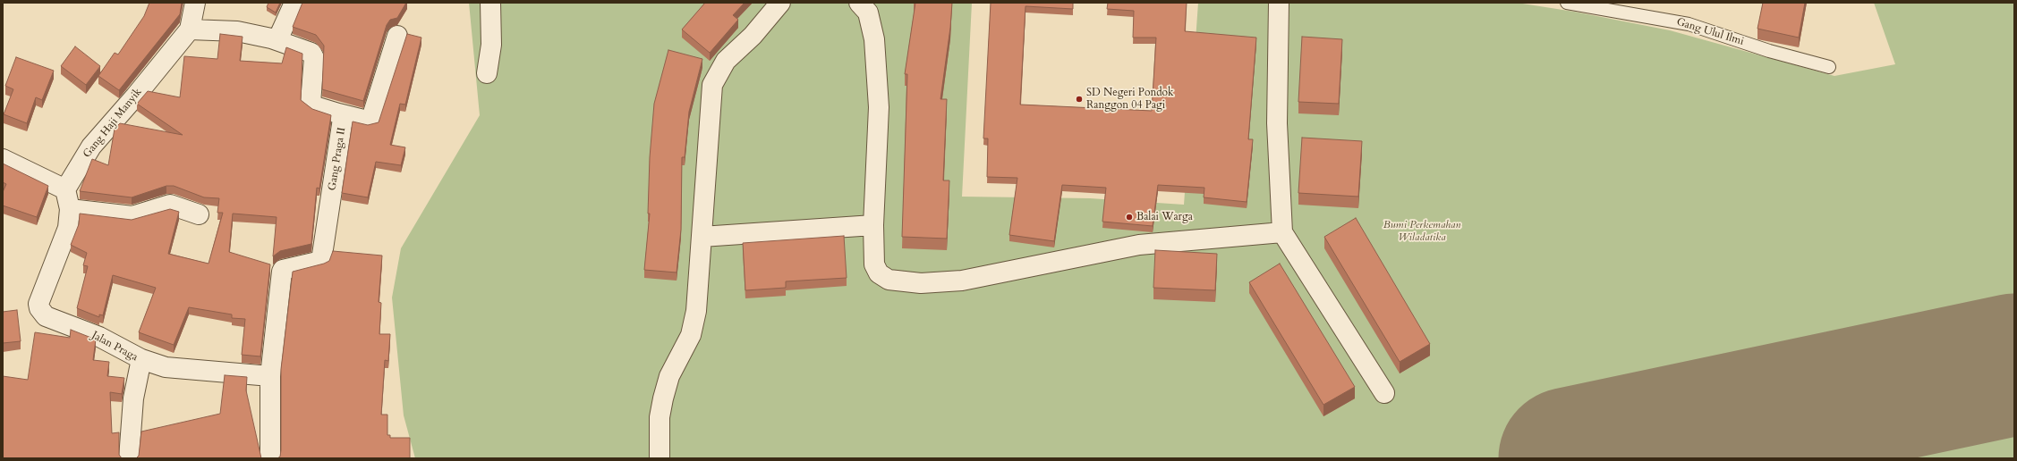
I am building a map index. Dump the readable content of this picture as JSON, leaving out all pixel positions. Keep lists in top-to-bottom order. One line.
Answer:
{"streets":{"street":["Gang Haji Manyik","Gang Praga II","Jalan Praga"],"lane":["Gang Ulul Ilmi"]},"crossings":[["Gang Haji Manyik","Gang Praga II"]],"parks":["Bumi Perkemahan Wiladatika"],"places":["SD Negeri Pondok Ranggon 04 Pagi","Balai Warga"]}
